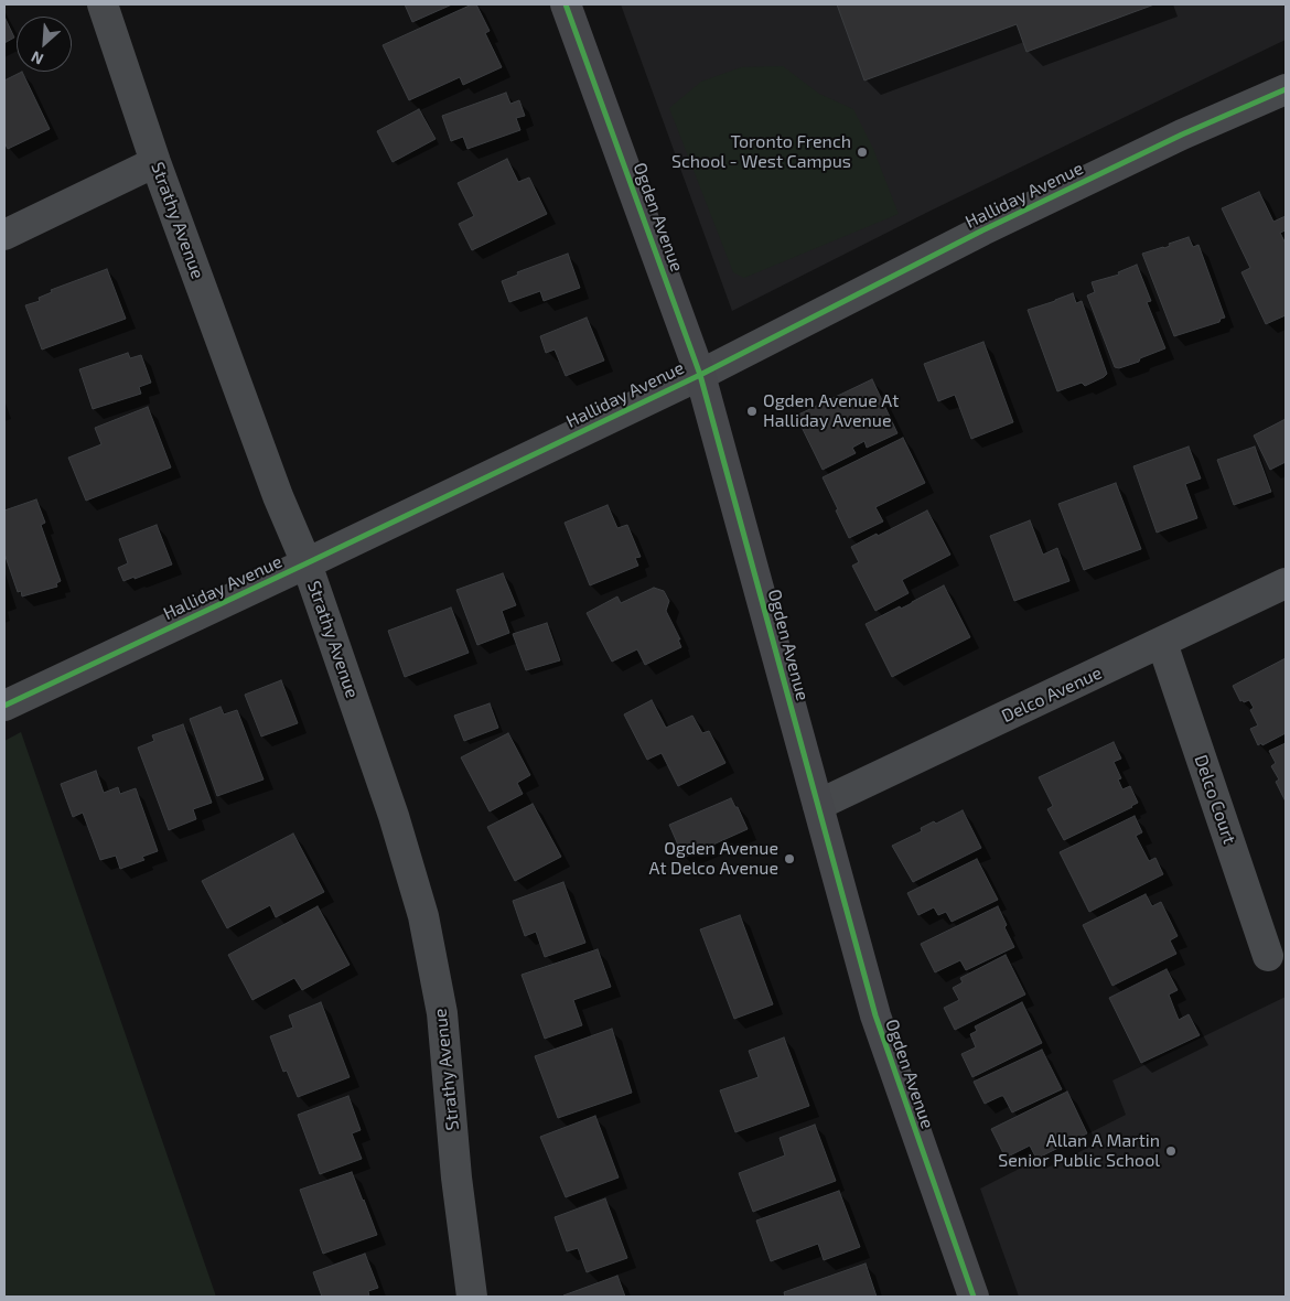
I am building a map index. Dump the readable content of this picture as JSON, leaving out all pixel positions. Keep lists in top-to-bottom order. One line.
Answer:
{"streets":{"street":["Halliday Avenue","Ogden Avenue","Strathy Avenue","Delco Avenue","Delco Court"]},"crossings":[["Halliday Avenue","Ogden Avenue"],["Halliday Avenue","Strathy Avenue"],["Ogden Avenue","Delco Avenue"],["Delco Avenue","Delco Court"]],"places":["Toronto French School - West Campus","Ogden Avenue At Halliday Avenue","Ogden Avenue At Delco Avenue","Allan A Martin Senior Public School"],"north":"bottom left"}
